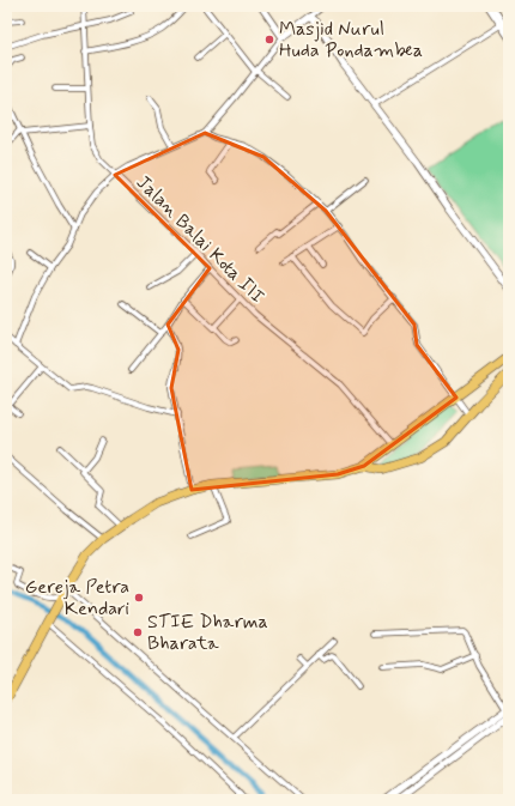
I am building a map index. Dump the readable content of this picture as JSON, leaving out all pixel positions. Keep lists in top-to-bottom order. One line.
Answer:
{"streets":{"street":["Jalan Balai Kota III"]},"places":["Masjid Nurul Huda Pondambea","Gereja Petra Kendari","STIE Dharma Bharata"]}
